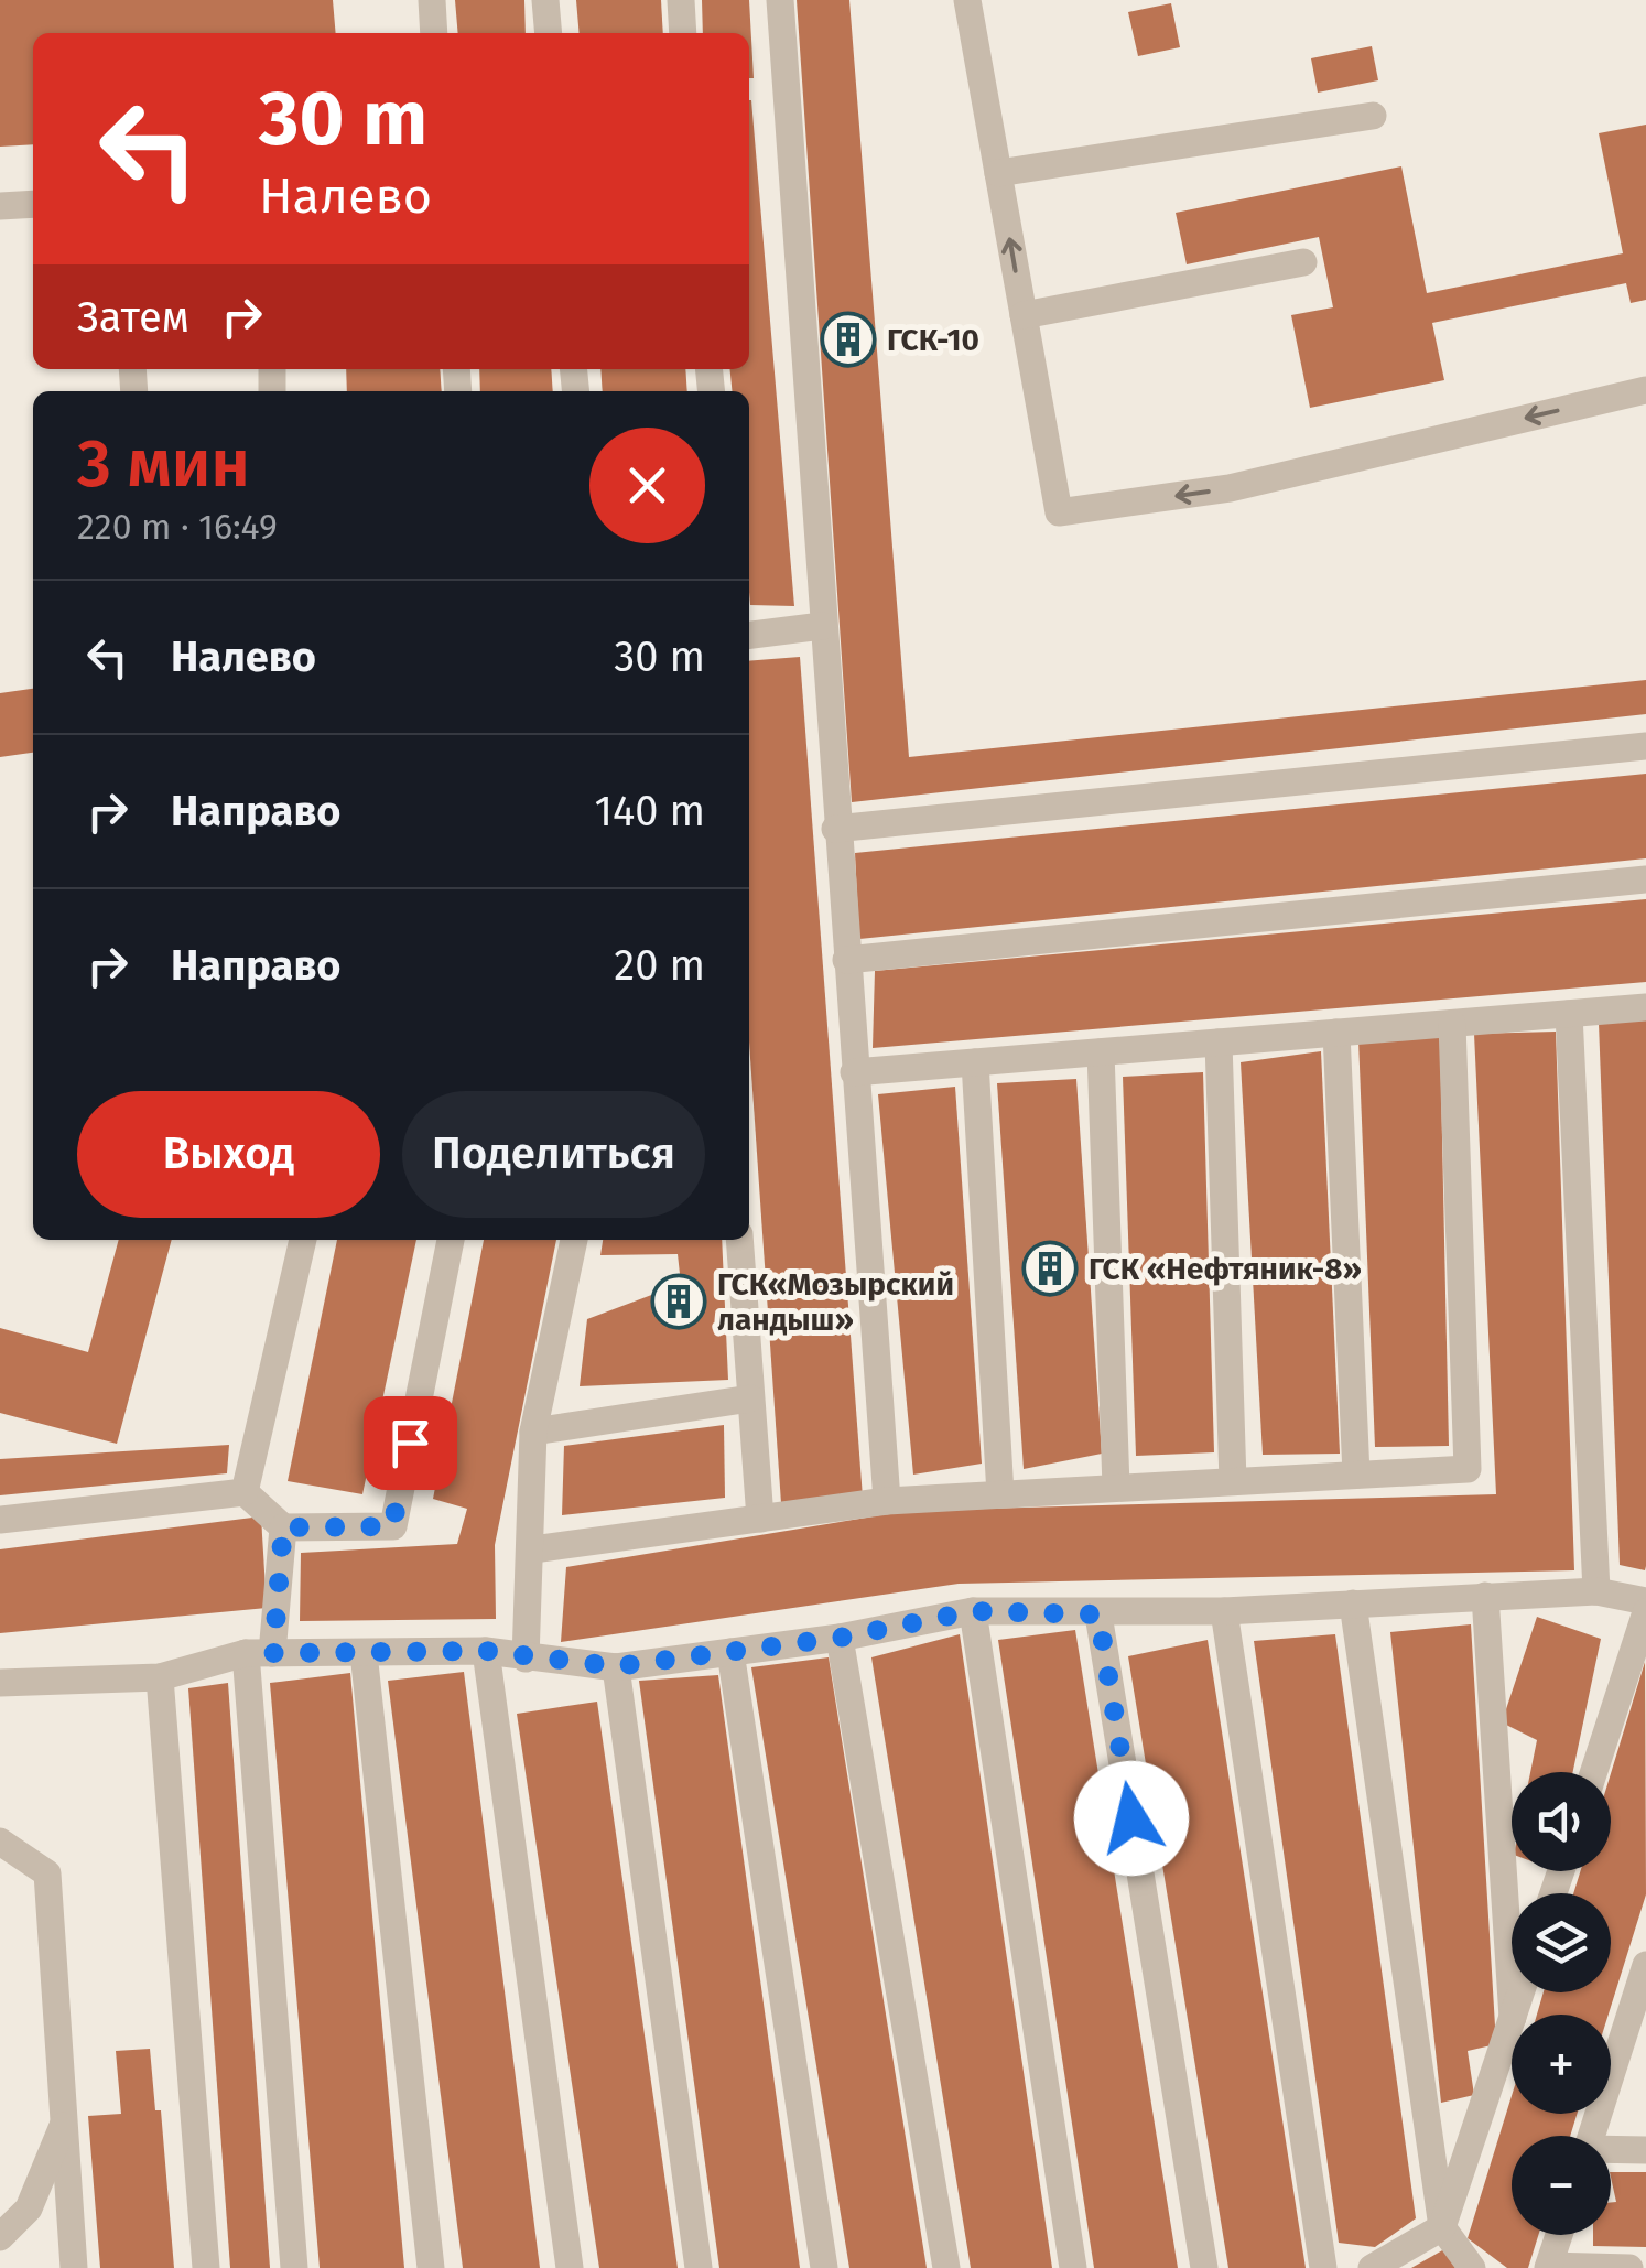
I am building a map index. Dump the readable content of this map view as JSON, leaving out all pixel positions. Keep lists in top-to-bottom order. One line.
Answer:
{"places":{"building":["ГСК-10","ГСК «Нефтяник-8»","ГСК«Мозырский ландыш»"]},"page":{"turn":["30 m","Налево"],"then":"Затем","heading":["3 мин","220 m · 16:49"],"list":[{"name":"Налево","value":"30 m"},{"name":"Направо","value":"140 m"},{"name":"Направо","value":"20 m"}],"buttons":["Выход","Поделиться"],"map_buttons":["+","−"]}}
